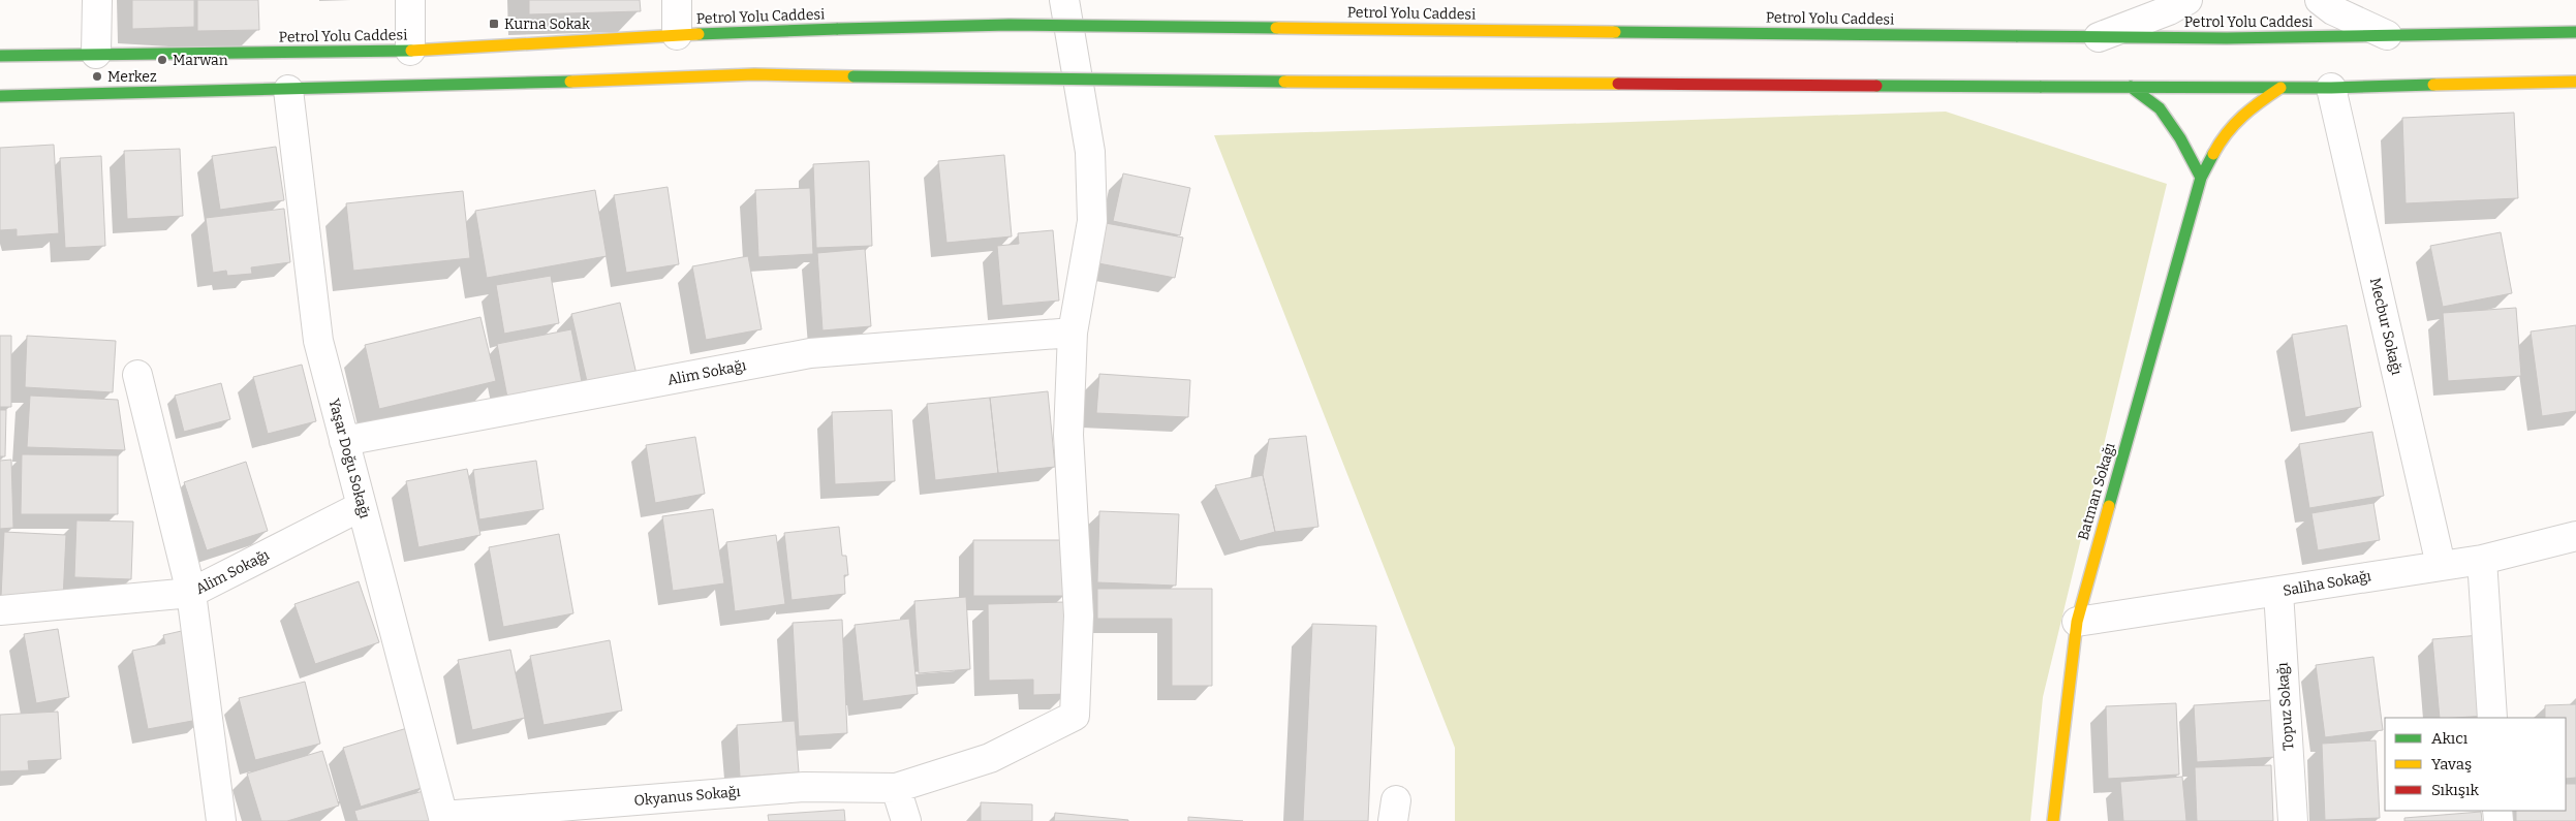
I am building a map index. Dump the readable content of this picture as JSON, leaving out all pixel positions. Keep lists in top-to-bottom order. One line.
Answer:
{"streets":{"main road":["Petrol Yolu Caddesi","Batman Sokağı"],"street":["Mecbur Sokağı","Alim Sokağı","Yaşar Doğu Sokağı","Saliha Sokağı","Topuz Sokağı","Okyanus Sokağı"]},"crossings":[["Mecbur Sokağı","Saliha Sokağı"],["Alim Sokağı","Yaşar Doğu Sokağı"],["Alim Sokağı","Okyanus Sokağı"],["Yaşar Doğu Sokağı","Okyanus Sokağı"],["Batman Sokağı","Saliha Sokağı"],["Saliha Sokağı","Topuz Sokağı"]],"places":{"transit":["Kurna Sokak"],"other":["Marwan","Merkez"]},"legend":["Akıcı","Yavaş","Sıkışık"]}
